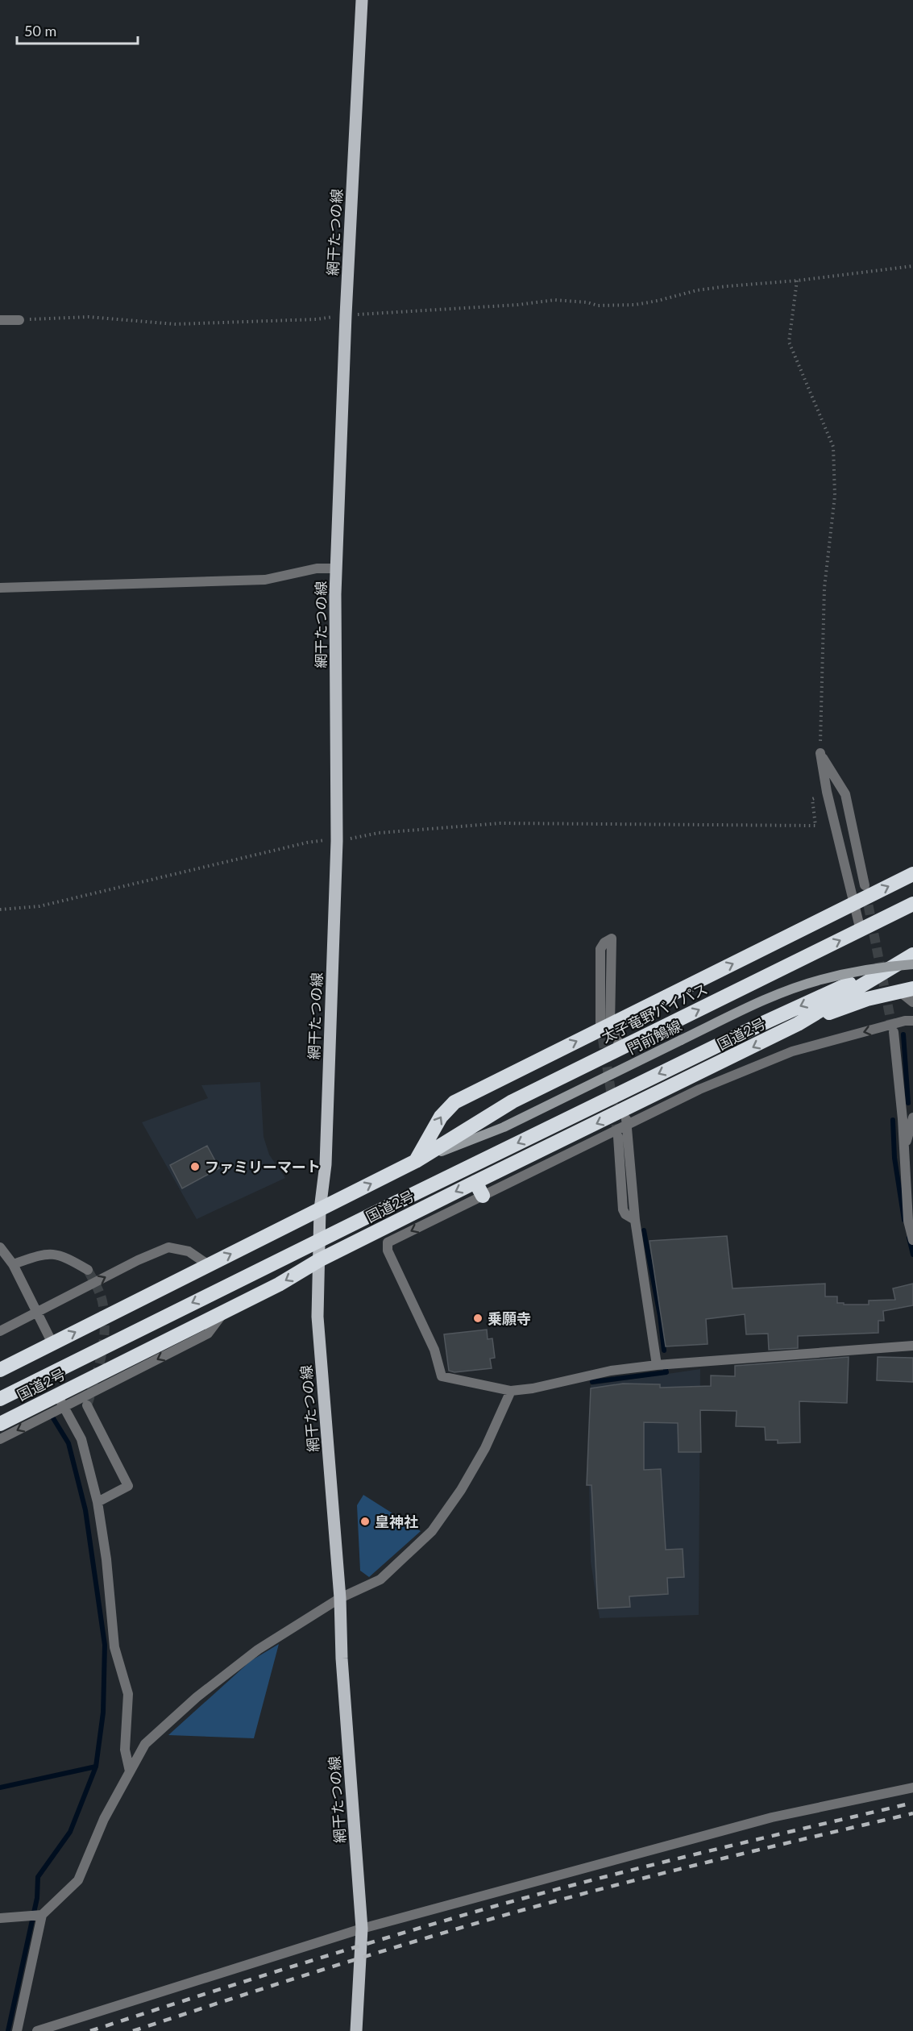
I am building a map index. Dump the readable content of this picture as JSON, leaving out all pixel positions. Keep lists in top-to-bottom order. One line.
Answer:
{"streets":{"highway":["太子竜野バイパス","国道2号"],"main road":["網干たつの線","門前鵤線"]},"crossings":[["網干たつの線","国道2号"],["太子竜野バイパス","国道2号"],["太子竜野バイパス","門前鵤線"],["国道2号","門前鵤線"]],"places":["ファミリーマート","乗願寺","皇神社"],"scale_bar":"50 m"}
